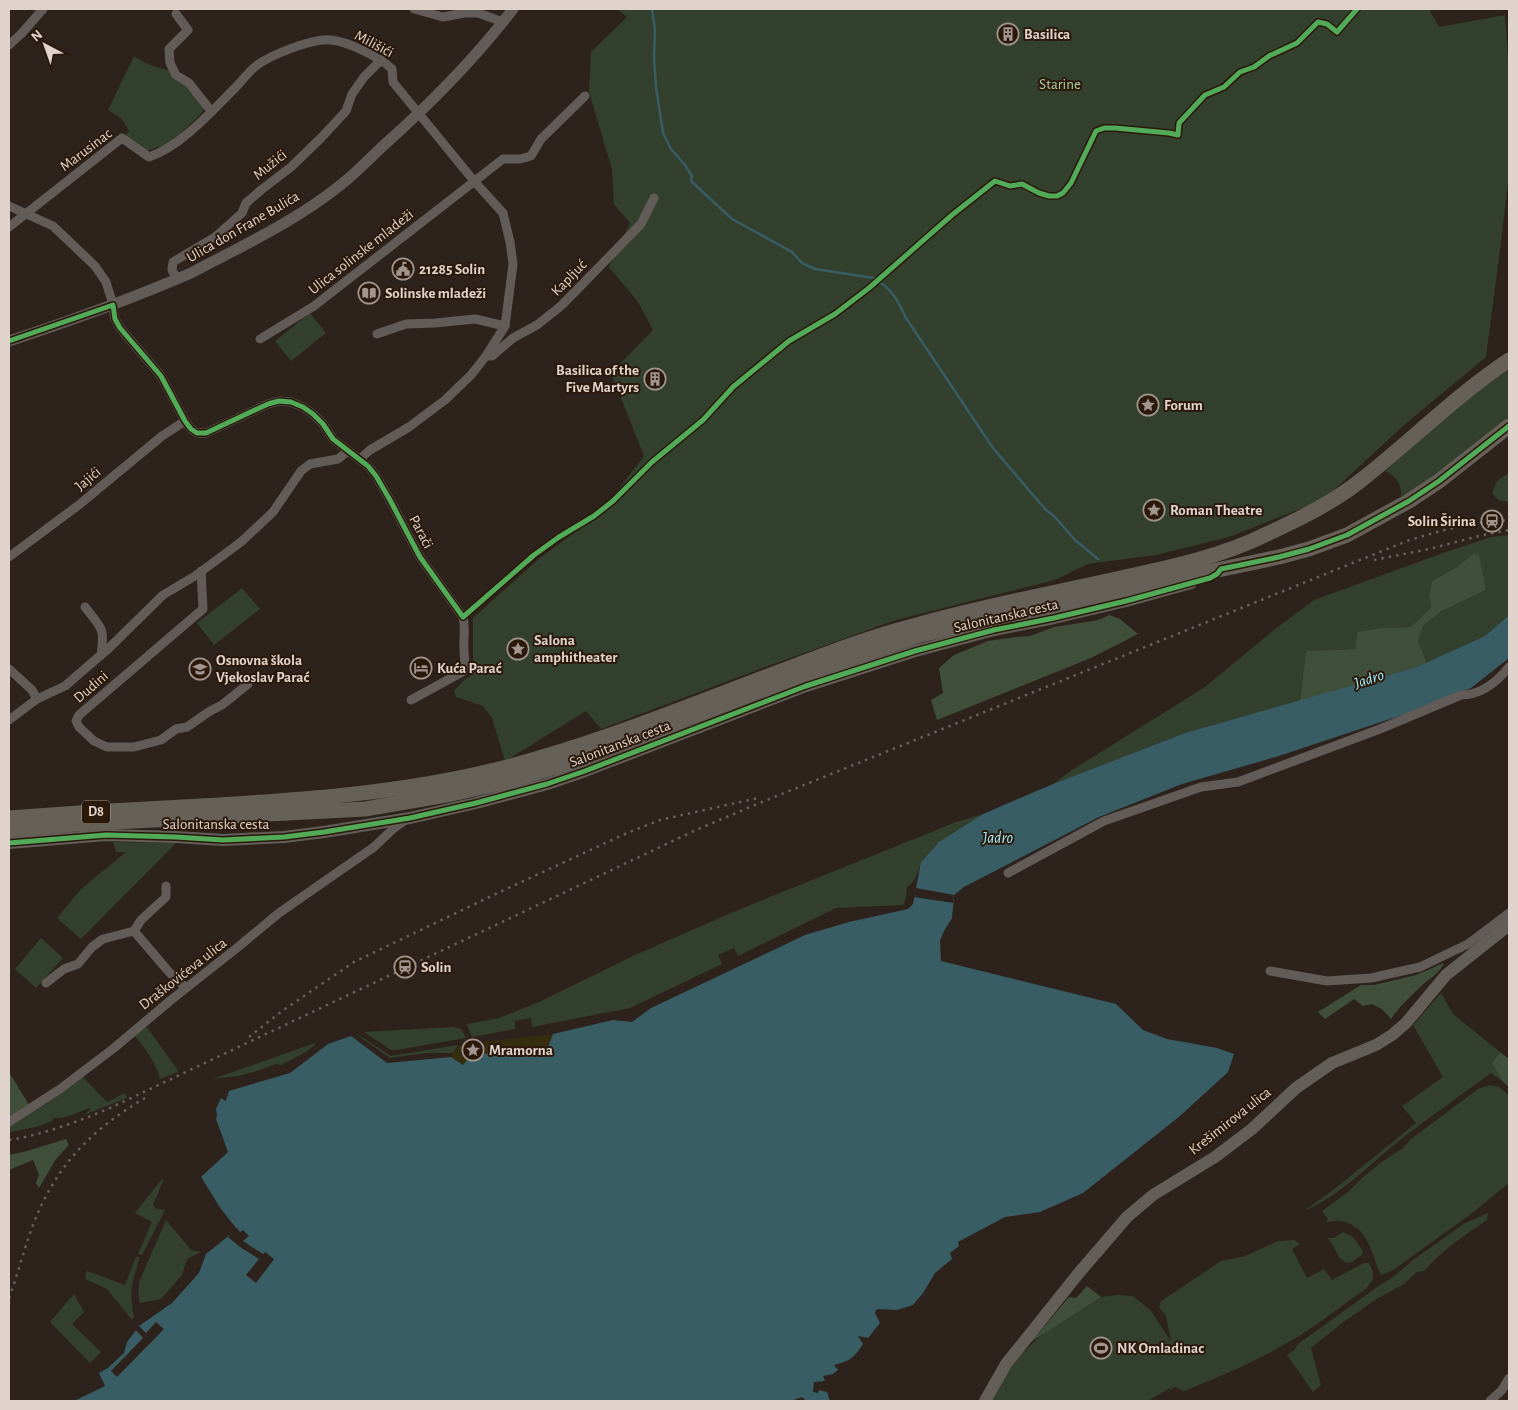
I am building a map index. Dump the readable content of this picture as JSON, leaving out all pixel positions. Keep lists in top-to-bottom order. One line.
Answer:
{"streets":{"highway":["D8"],"main road":["Salonitanska cesta","Krešimirova ulica"],"street":["Milišići","Marusinac","Mužići","Ulica don Frane Bulića","Ulica solinske mladeži","Kapljuć","Jajići","Parači","Dudini","Draškovićeva ulica"]},"crossings":[["Milišići","Marusinac"],["Milišići","Mužići"],["Milišići","Ulica don Frane Bulića"],["Mužići","Ulica don Frane Bulića"],["Salonitanska cesta","D8"],["Salonitanska cesta","Draškovićeva ulica"]],"water":["Jadro"],"parks":["Starine"],"places":{"building":["Basilica","Basilica of the Five Martyrs"],"public building":["21285 Solin"],"library":["Solinske mladeži"],"place":["Forum","Roman Theatre","Salona amphitheater","Mramorna"],"station":["Solin Širina","Solin"],"hotel":["Kuća Parać"],"school or university":["Osnovna škola Vjekoslav Parać"],"sports":["NK Omladinac"]},"north":"top left"}
